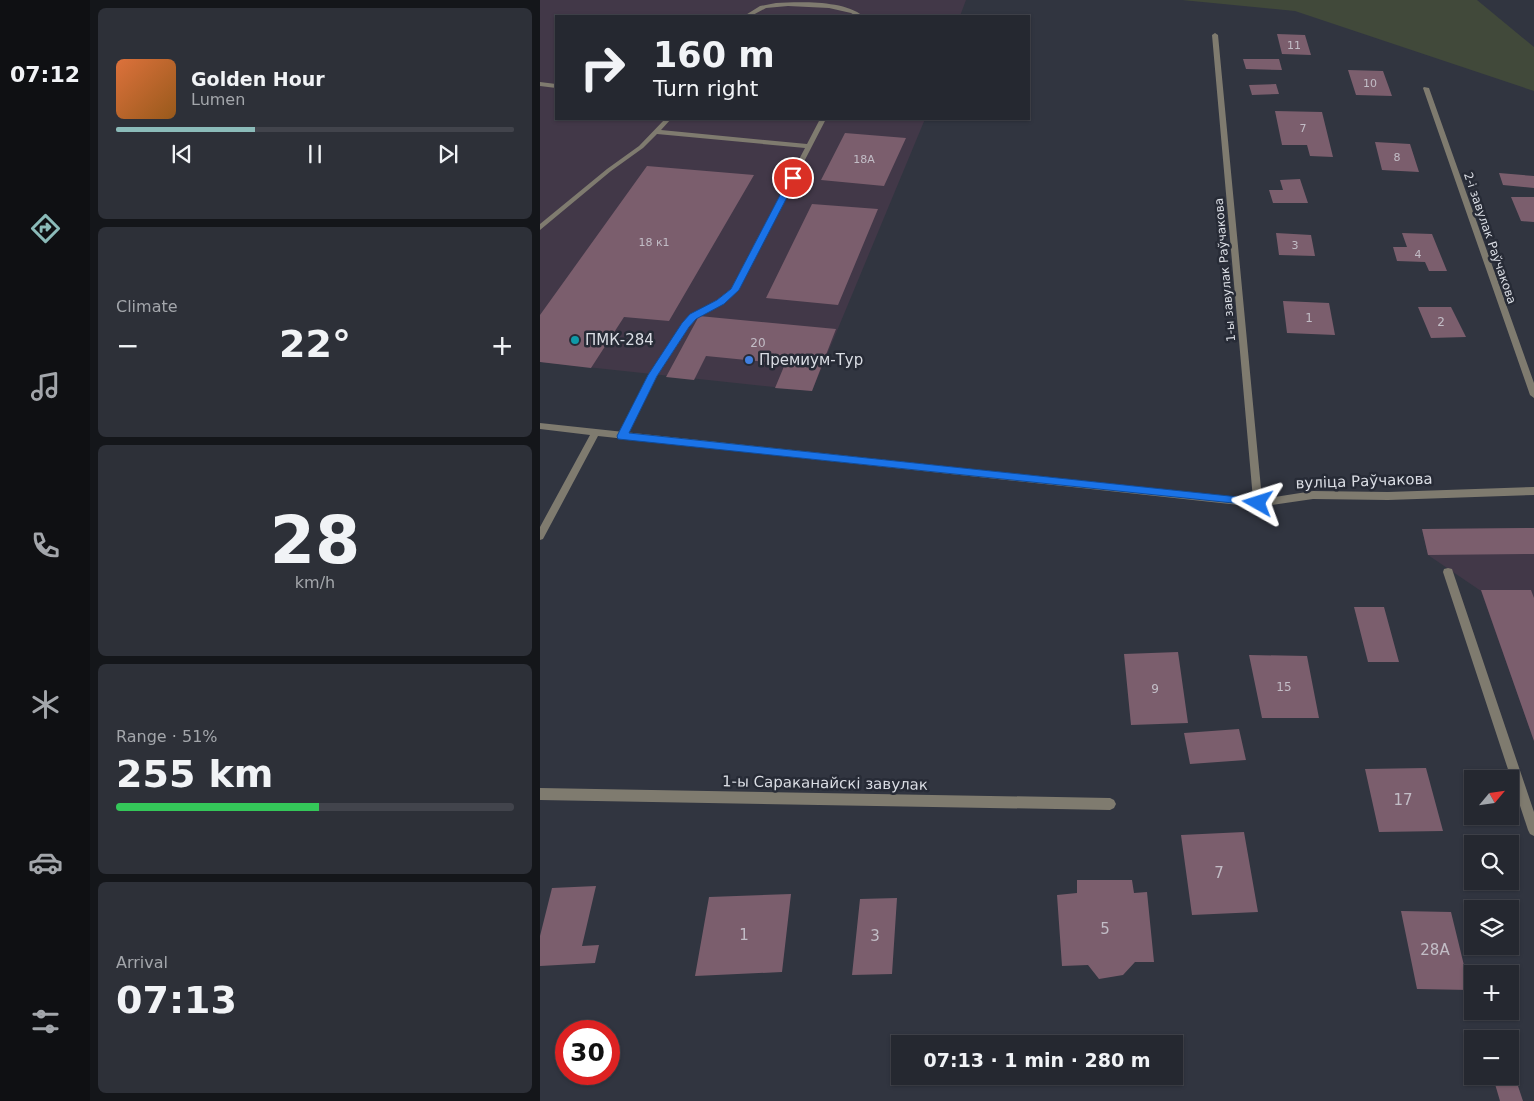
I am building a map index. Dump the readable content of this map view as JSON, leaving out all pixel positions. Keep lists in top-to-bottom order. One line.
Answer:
{"streets":{"street":["2-і завулак Раўчакова","1-ы завулак Раўчакова","вуліца Раўчакова","1-ы Сараканайскі завулак"]},"crossings":[["1-ы завулак Раўчакова","вуліца Раўчакова"]],"places":["ПМК-284","Премиум-Тур"],"house_numbers":["11","10","7","8","18А","18 к1","3","4","1","2","20","15","9","17","7","5","1","3","28А"],"north":"top right","page":{"tabs":"07:12","turn":["160 m","Turn right"],"song":["Golden Hour","Lumen"],"tile":["Climate",["28","km/h"],["Range · 51%","255 km"],["Arrival","07:13"]],"heat":["−","22°","+"],"map_buttons":["+","−"],"limit":"30","trip":"07:13 · 1 min · 280 m"}}
